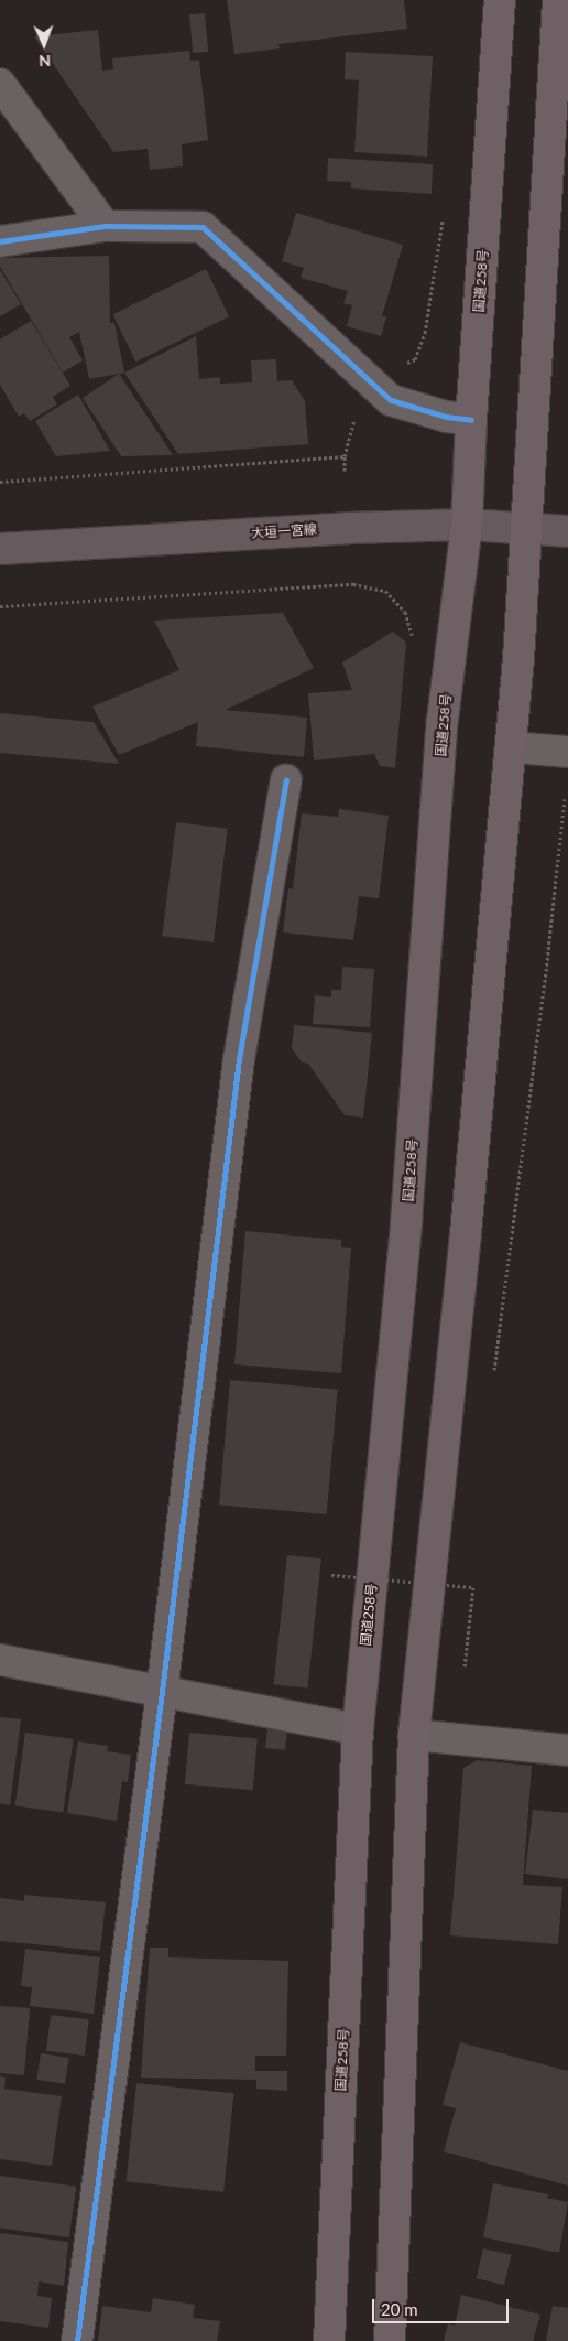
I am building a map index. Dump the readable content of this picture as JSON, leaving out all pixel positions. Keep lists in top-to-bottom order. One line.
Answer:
{"streets":{"highway":["国道258号"],"main road":["大垣一宮線"]},"crossings":[["国道258号","大垣一宮線"]],"scale_bar":"20 m","north":"bottom"}
